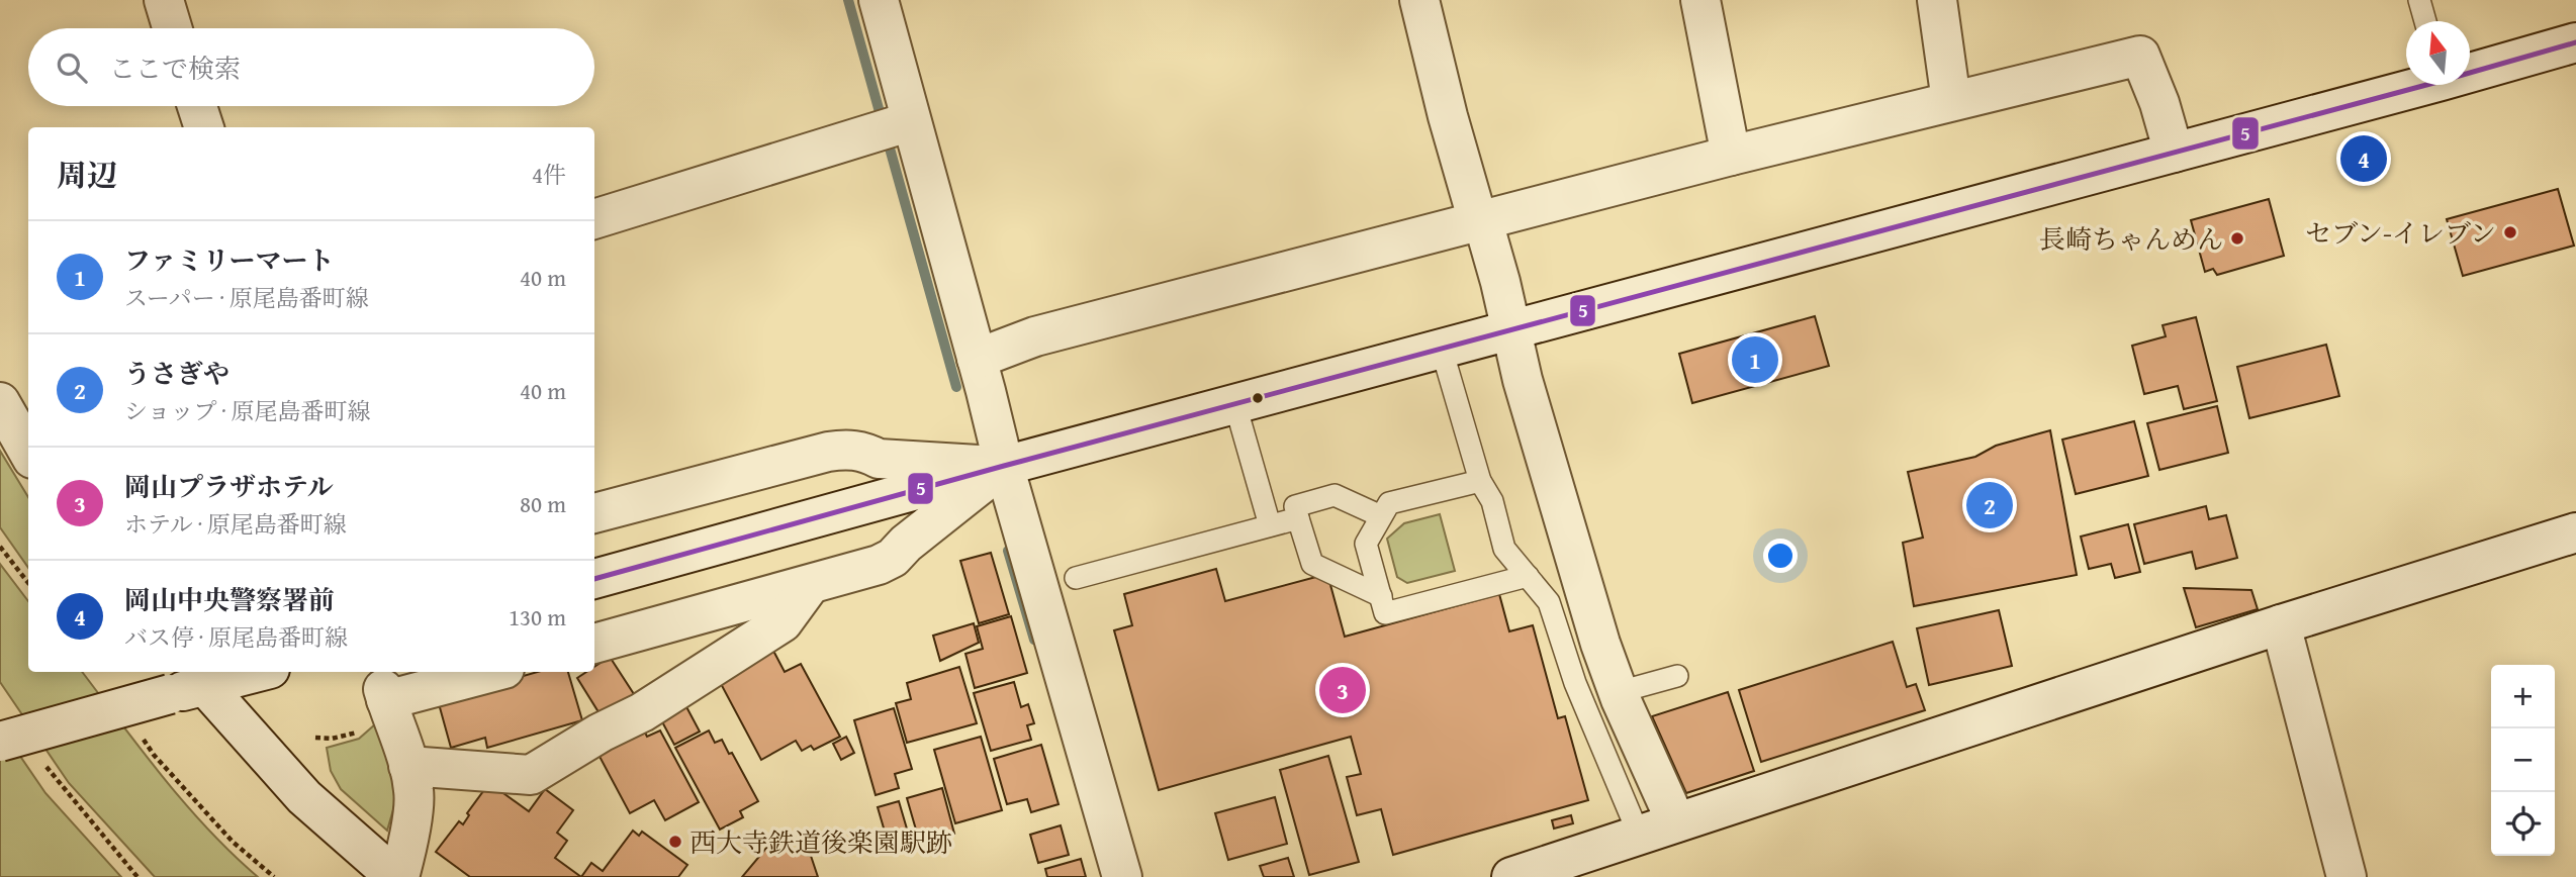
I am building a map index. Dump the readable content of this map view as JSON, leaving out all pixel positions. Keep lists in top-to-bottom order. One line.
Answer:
{"places":["セブン-イレブン","長崎ちゃんめん","西大寺鉄道後楽園駅跡"],"lines":["transit line 5"],"north":"top","page":{"search":"ここで検索","heading":["周辺","4件"],"pins":["4","1","2","3"],"list":[{"mark":"1","name":"ファミリーマート","note":"スーパー · 原尾島番町線","value":"40 m"},{"mark":"2","name":"うさぎや","note":"ショップ · 原尾島番町線","value":"40 m"},{"mark":"3","name":"岡山プラザホテル","note":"ホテル · 原尾島番町線","value":"80 m"},{"mark":"4","name":"岡山中央警察署前","note":"バス停 · 原尾島番町線","value":"130 m"}],"map_buttons":["+","−"]}}
